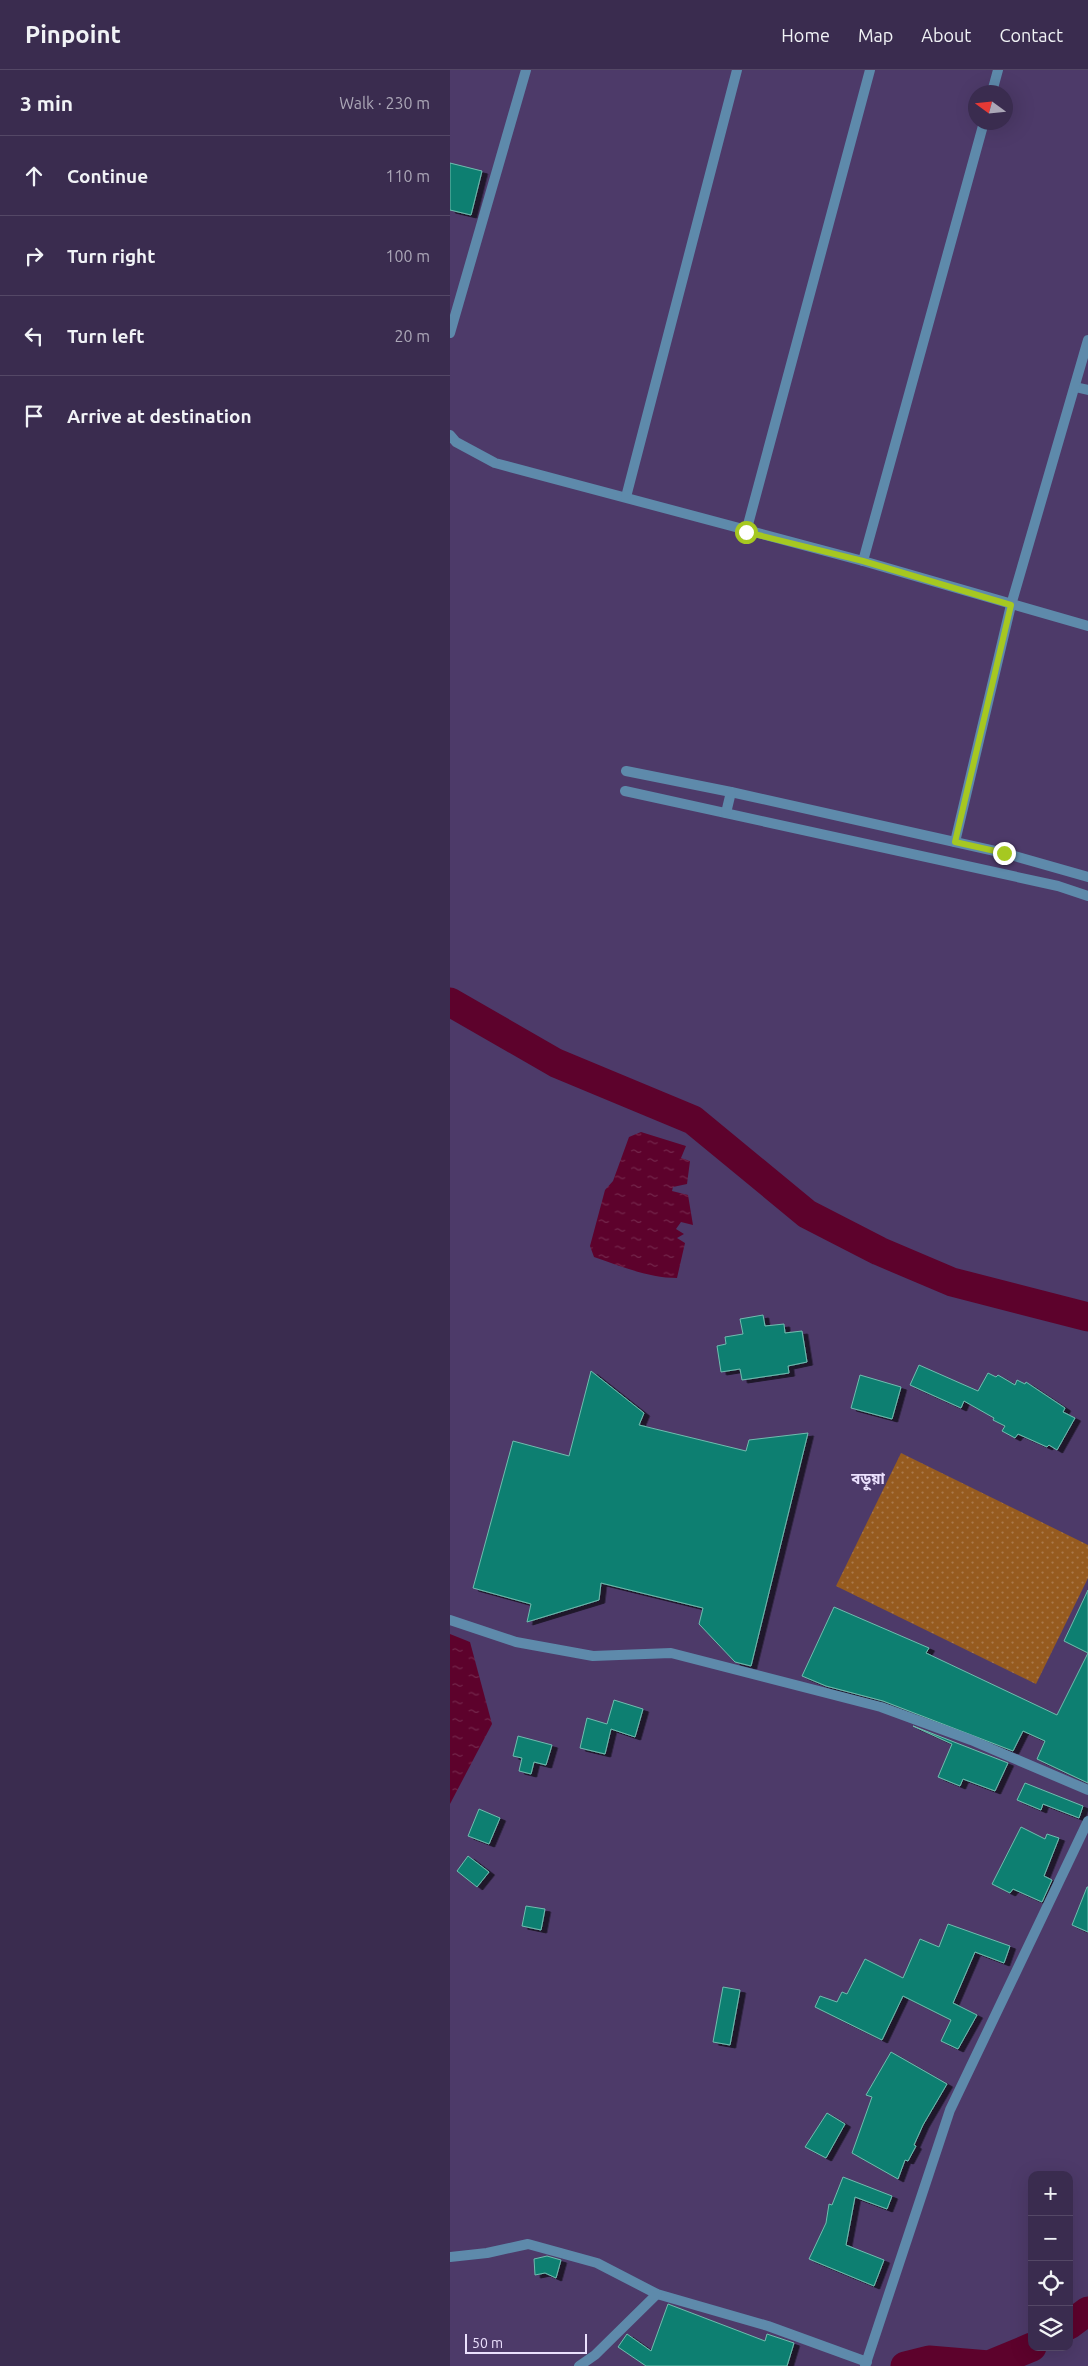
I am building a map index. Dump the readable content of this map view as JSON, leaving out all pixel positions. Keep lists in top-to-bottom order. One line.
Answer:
{"districts":["বড়ুয়া"],"scale_bar":"50 m","north":"left","page":{"header":"Pinpoint","nav":["Home","Map","About","Contact"],"heading":["3 min","Walk · 230 m"],"list":[["Continue","110 m"],["Turn right","100 m"],["Turn left","20 m"],"Arrive at destination"],"map_buttons":["+","−"],"scale":"50 m"}}
